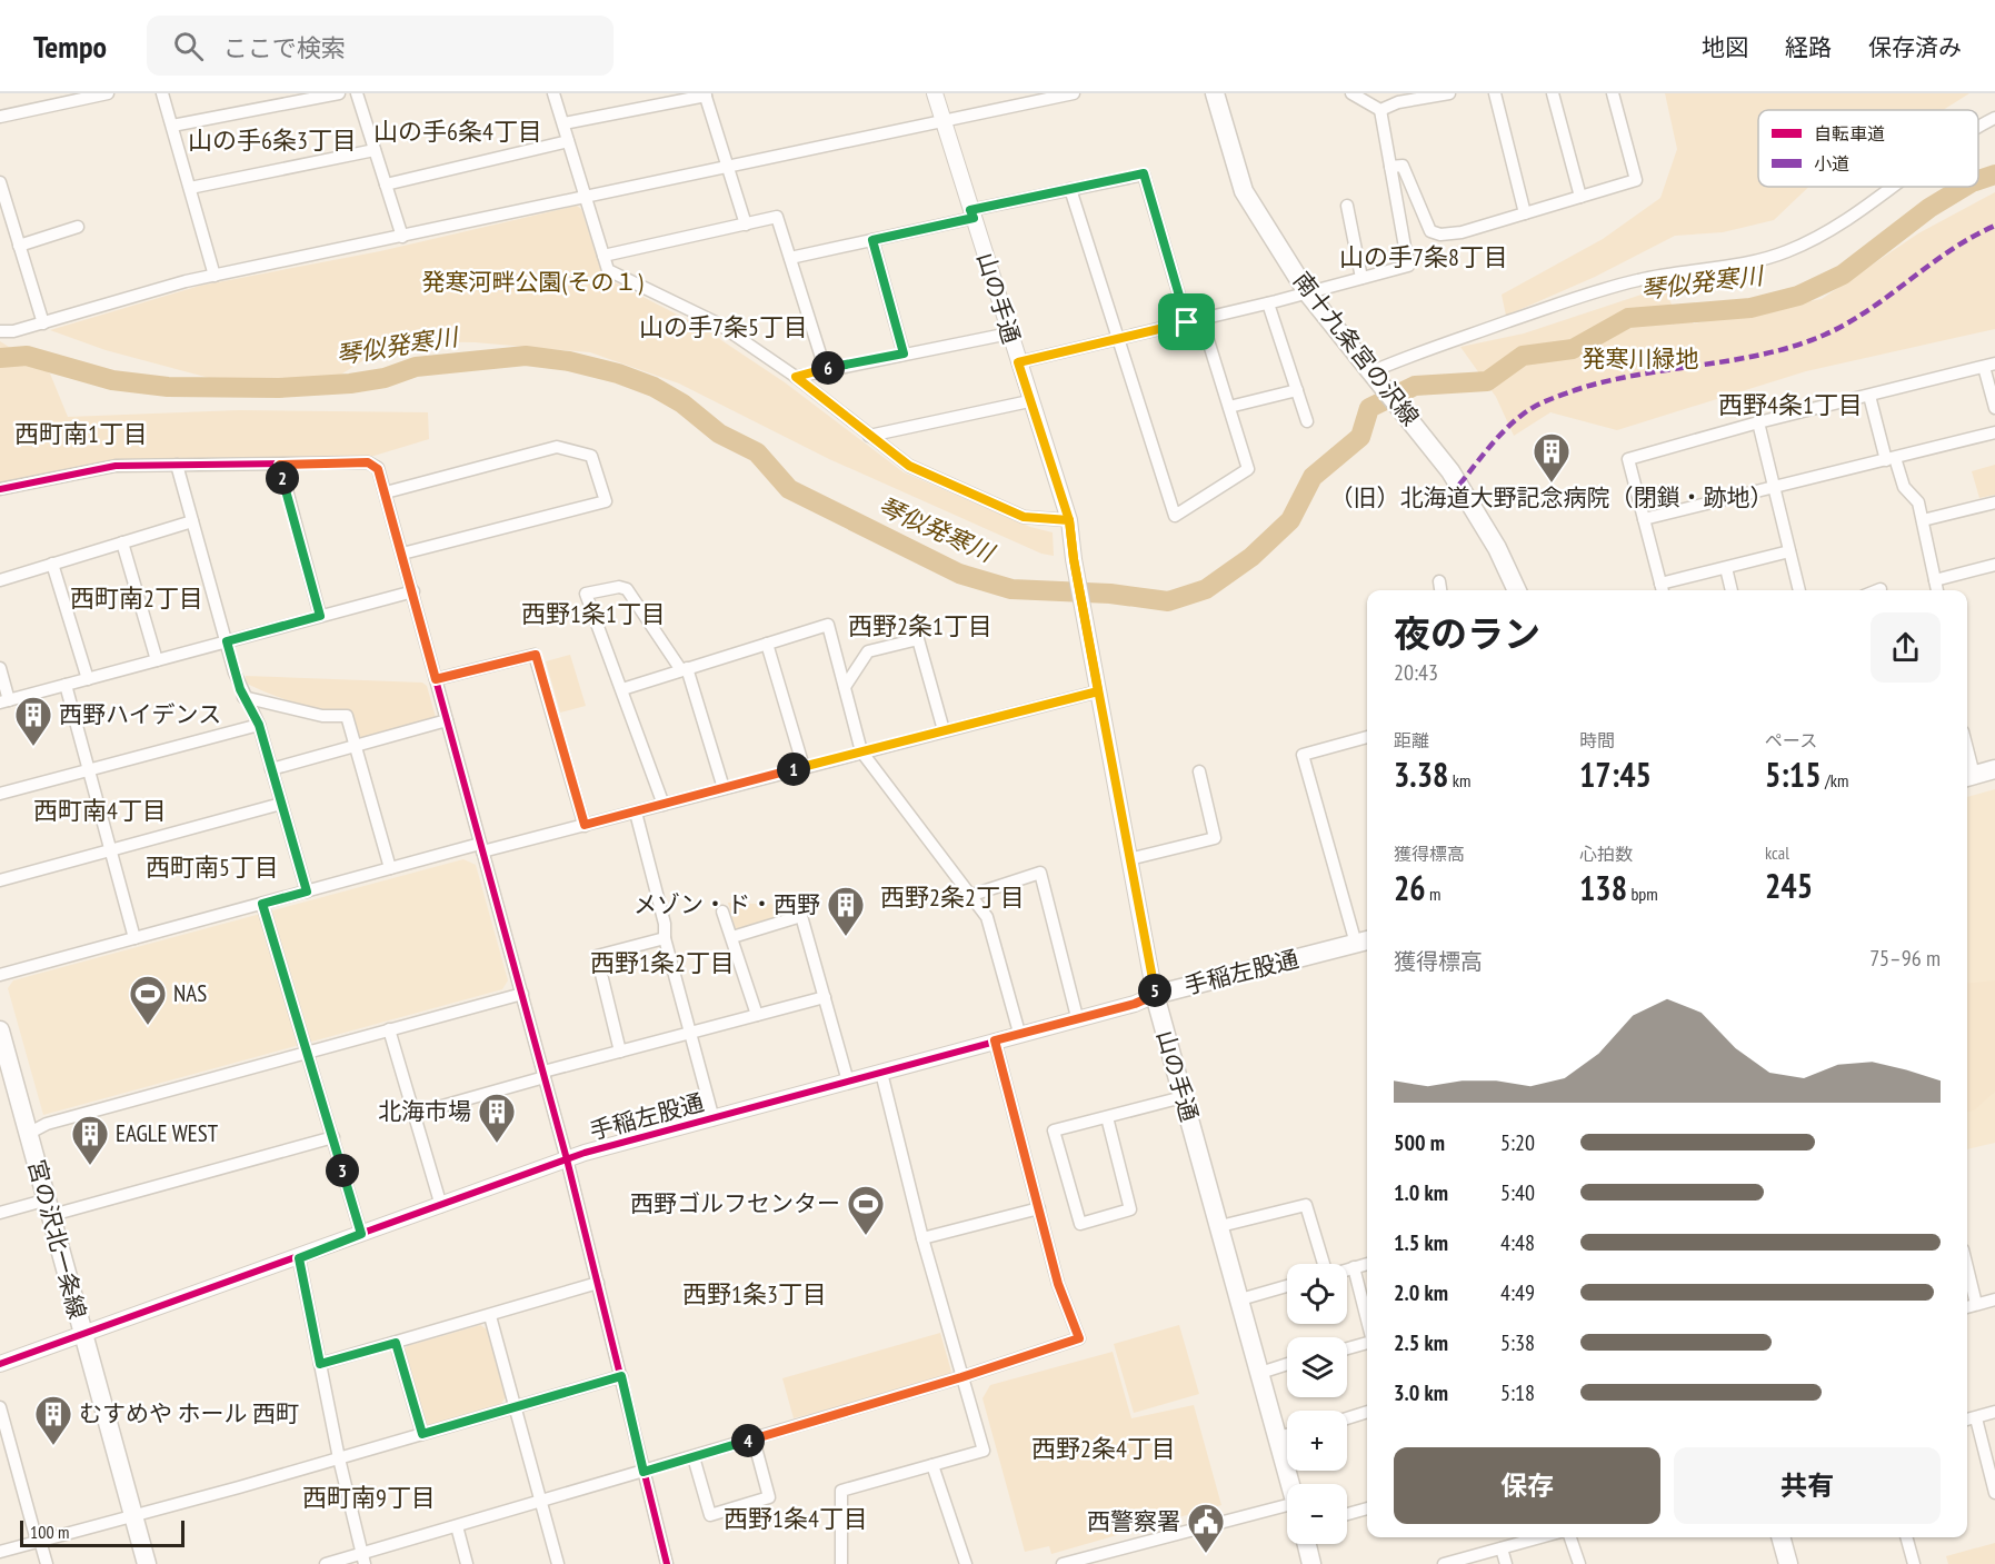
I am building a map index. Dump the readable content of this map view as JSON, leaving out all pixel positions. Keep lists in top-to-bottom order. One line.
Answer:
{"streets":{"main road":["山の手通","南十九条宮の沢線","手稲左股通","宮の沢北一条線"]},"crossings":[["山の手通","手稲左股通"],["手稲左股通","宮の沢北一条線"]],"districts":["山の手6条4丁目","山の手6条3丁目","山の手7条8丁目","山の手7条5丁目","西野4条1丁目","西町南1丁目","西町南2丁目","西野1条1丁目","西野2条1丁目","西町南4丁目","西町南5丁目","西野2条2丁目","西野1条2丁目","西野1条3丁目","西野2条4丁目","西町南9丁目","西野1条4丁目"],"water":["琴似発寒川"],"parks":["発寒河畔公園(その１)","発寒川緑地"],"places":{"building":["（旧）北海道大野記念病院（閉鎖・跡地）","西野ハイデンス","メゾン・ド・西野","北海市場","EAGLE WEST","むすめや ホール 西町"],"sports":["NAS","西野ゴルフセンター"],"public building":["西警察署"]},"legend":["自転車道","小道"],"scale_bar":"100 m","page":{"header":"Tempo","search":"ここで検索","nav":["地図","経路","保存済み"],"pins":["6","2","1","5","3","4"],"heading":["夜のラン","20:43"],"stats":[["距離","3.38 km"],["時間","17:45"],["ペース","5:15 /km"],["獲得標高","26 m"],["心拍数","138 bpm"],["kcal","245"]],"chart":["獲得標高","75–96 m"],"list":[{"name":"500 m","note":"5:20"},{"name":"1.0 km","note":"5:40"},{"name":"1.5 km","note":"4:48"},{"name":"2.0 km","note":"4:49"},{"name":"2.5 km","note":"5:38"},{"name":"3.0 km","note":"5:18"}],"map_buttons":["+","−"],"buttons":["保存","共有"],"scale":"100 m"}}
